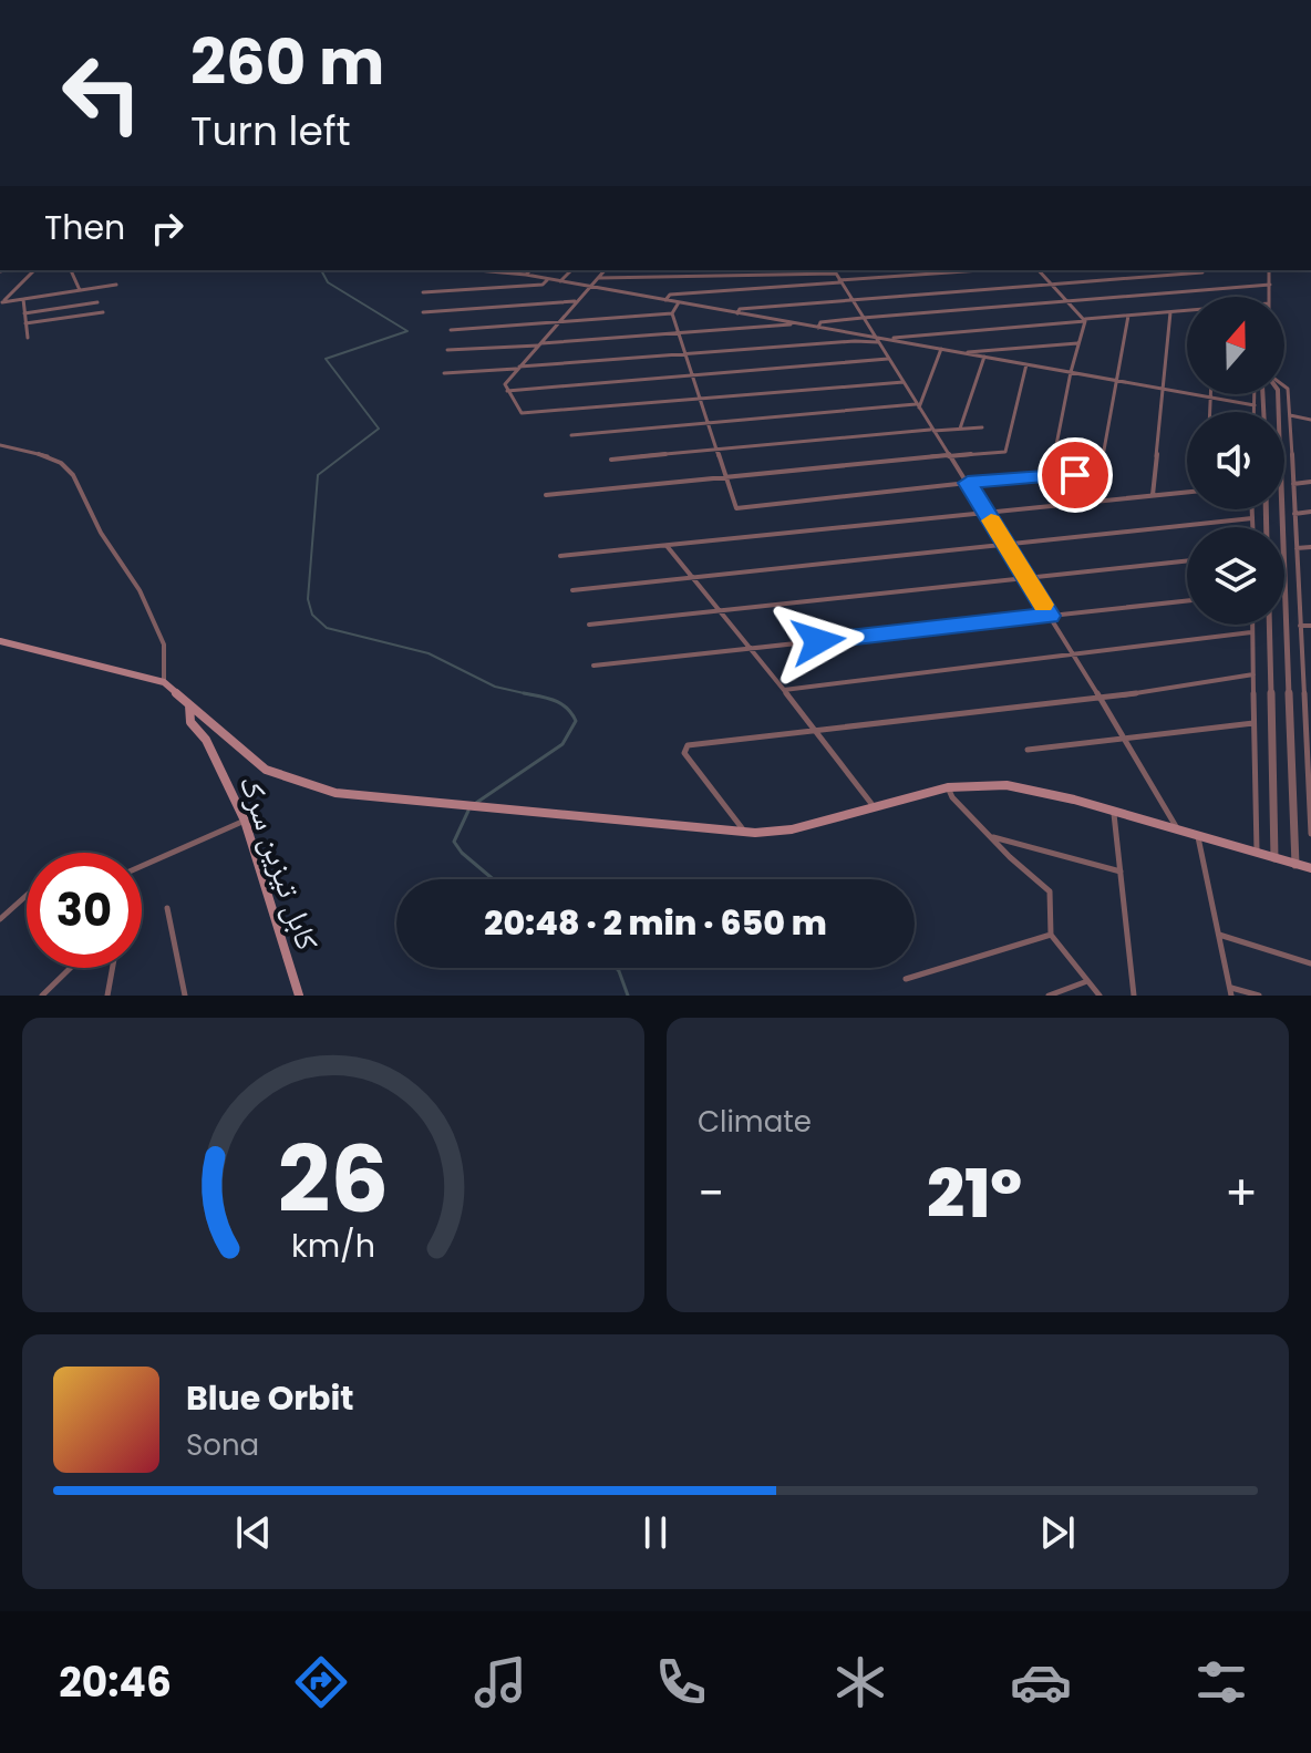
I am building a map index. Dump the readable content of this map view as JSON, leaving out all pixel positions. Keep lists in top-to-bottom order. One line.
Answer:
{"streets":{"main road":["کابل تیزین سرک"]},"north":"top","page":{"turn":["260 m","Turn left"],"then":"Then","limit":"30","trip":"20:48 · 2 min · 650 m","tile":"Climate","heat":["−","21°","+"],"song":["Blue Orbit","Sona"],"tabs":"20:46","gauge":["26","km/h"]}}
